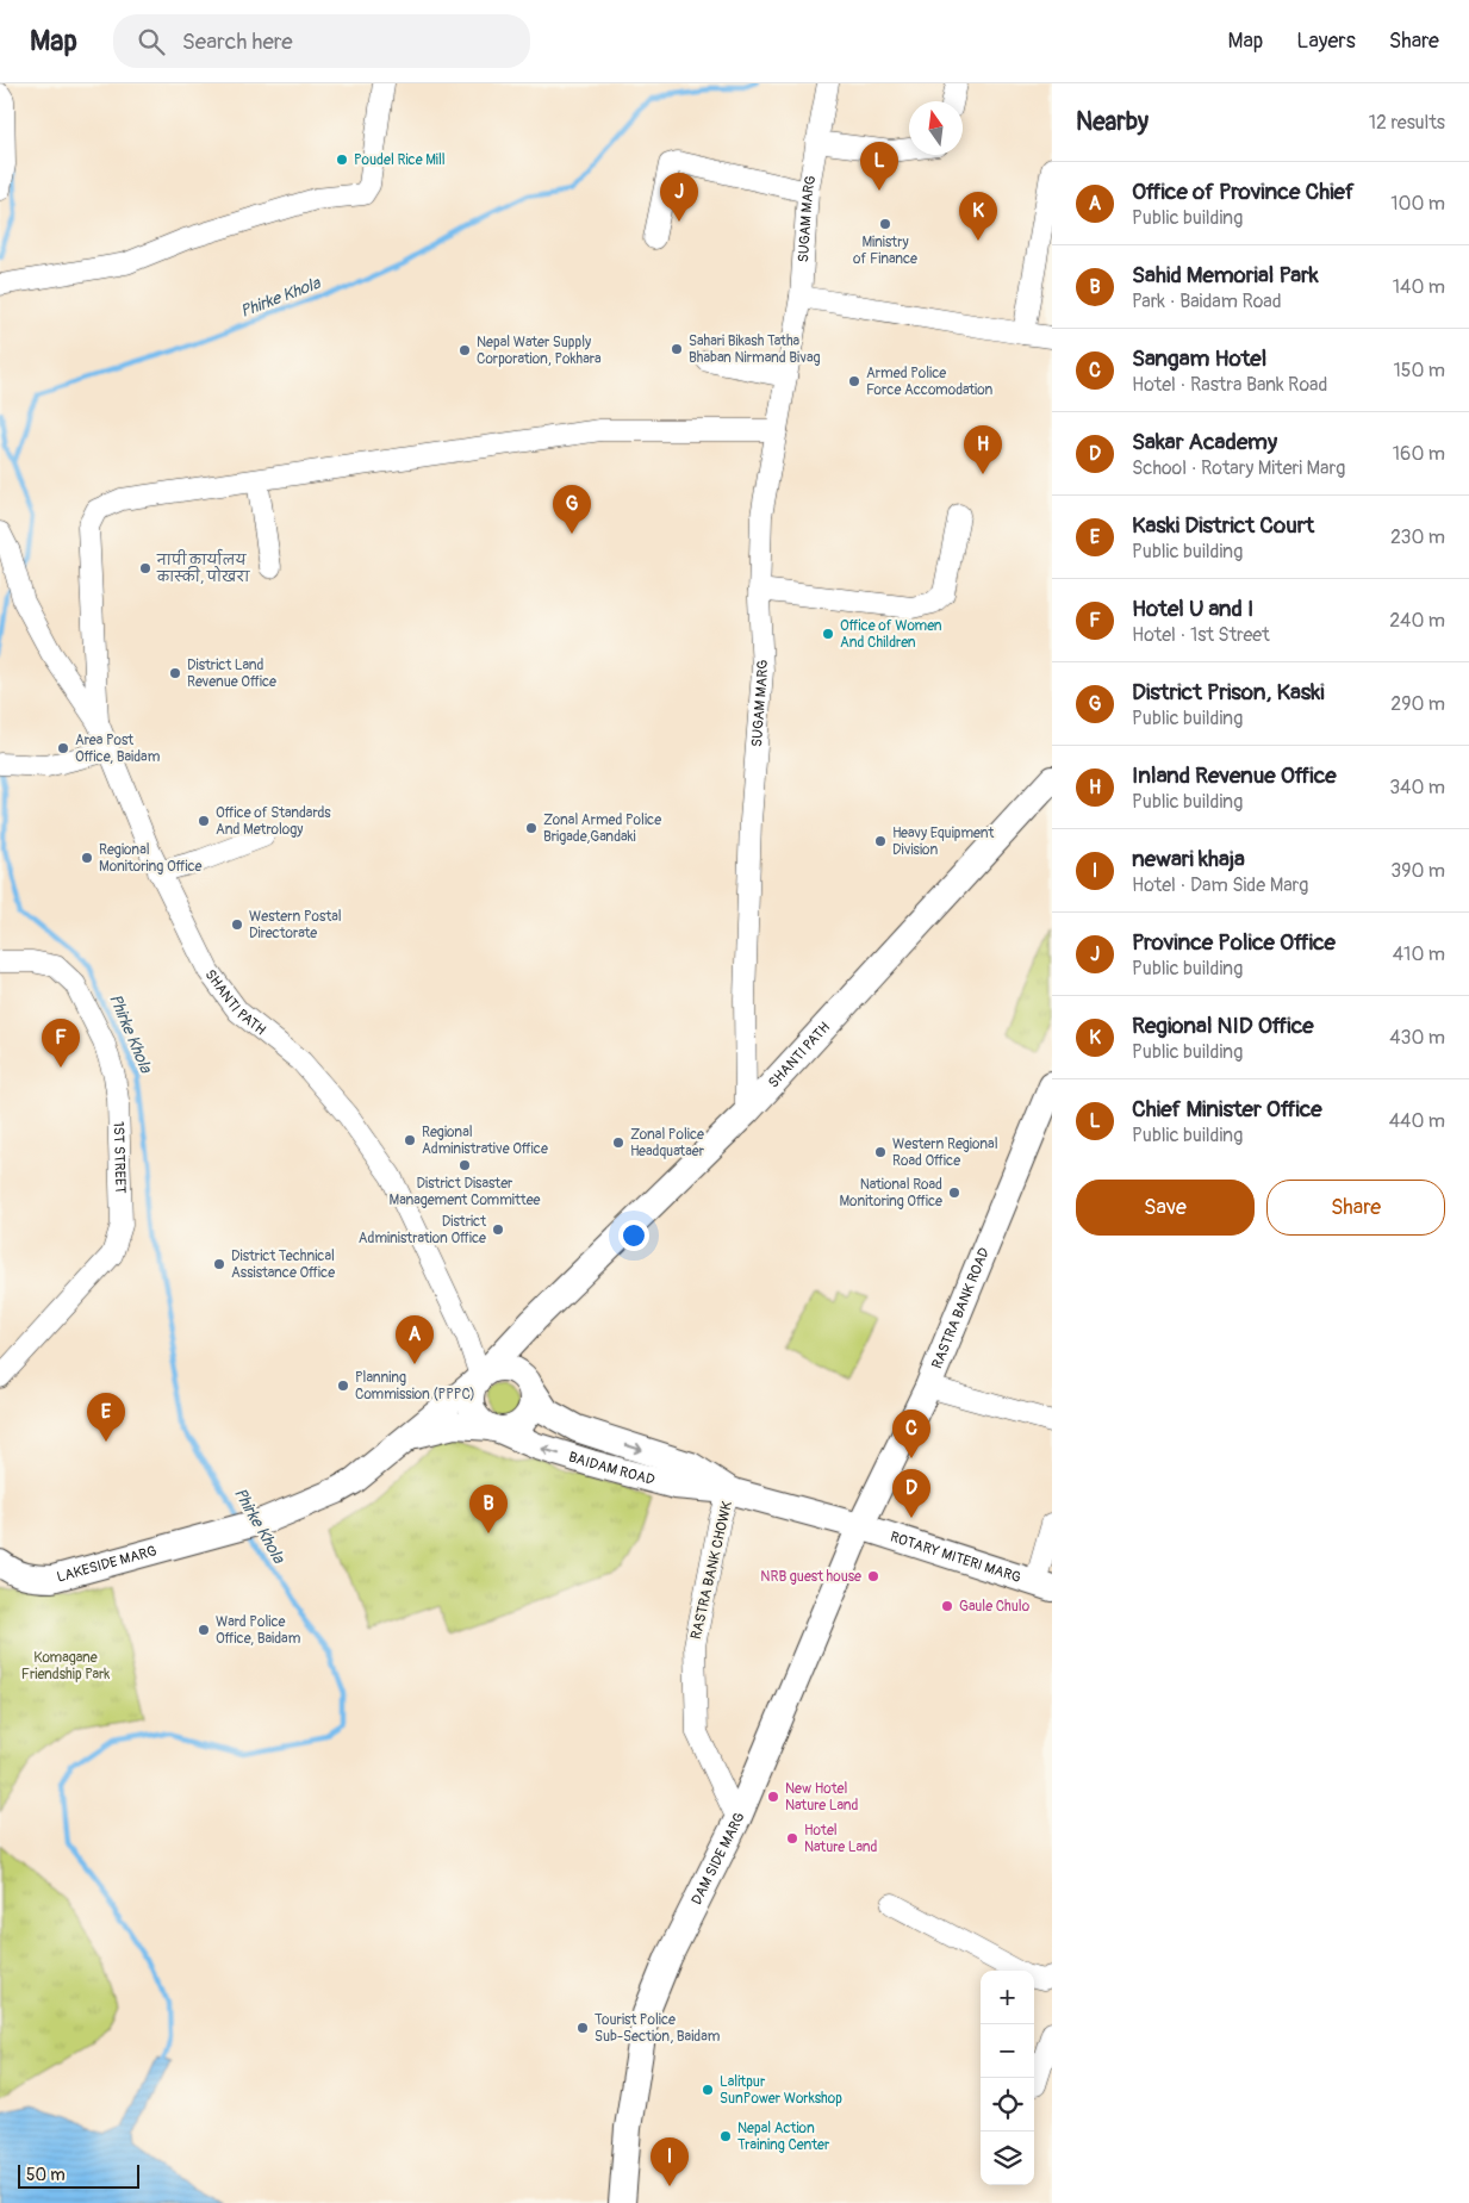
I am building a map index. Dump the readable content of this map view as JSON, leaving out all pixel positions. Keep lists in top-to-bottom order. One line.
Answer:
{"streets":{"main road":["SHANTI PATH","RASTRA BANK ROAD","BAIDAM ROAD","ROTARY MITERI MARG","LAKESIDE MARG","DAM SIDE MARG"],"street":["SUGAM MARG","1ST STREET","RASTRA BANK CHOWK"]},"crossings":[["SUGAM MARG","SHANTI PATH"],["SHANTI PATH","BAIDAM ROAD"],["RASTRA BANK ROAD","BAIDAM ROAD"],["RASTRA BANK ROAD","ROTARY MITERI MARG"],["RASTRA BANK ROAD","DAM SIDE MARG"],["BAIDAM ROAD","ROTARY MITERI MARG"],["BAIDAM ROAD","LAKESIDE MARG"],["BAIDAM ROAD","RASTRA BANK CHOWK"],["BAIDAM ROAD","DAM SIDE MARG"],["ROTARY MITERI MARG","DAM SIDE MARG"],["RASTRA BANK CHOWK","DAM SIDE MARG"]],"water":["Phirke Khola"],"parks":["Komagane Friendship Park"],"places":["Poudel Rice Mill","Ministry of Finance","Sahari Bikash Tatha Bhaban Nirmand Bivag","Nepal Water Supply Corporation, Pokhara","Armed Police Force Accomodation","नापी कार्यालय कास्की, पोखरा","Office of Women And Children","District Land Revenue Office","Area Post Office, Baidam","Office of Standards And Metrology","Zonal Armed Police Brigade,Gandaki","Heavy Equipment Division","Regional Monitoring Office","Western Postal Directorate","Regional Administrative Office","Zonal Police Headquataer","Western Regional Road Office","District Disaster Management Committee","National Road Monitoring Office","District Administration Office","District Technical Assistance Office","Planning Commission (PPPC)","NRB guest house","Gaule Chulo","Ward Police Office, Baidam","New Hotel Nature Land","Hotel Nature Land","Tourist Police Sub-Section, Baidam","Lalitpur SunPower Workshop","Nepal Action Training Center"],"scale_bar":"50 m","north":"top","page":{"header":"Map","search":"Search here","nav":["Map","Layers","Share"],"heading":["Nearby","12 results"],"pins":["L","J","K","H","G","F","A","E","C","D","B","I"],"list":[{"mark":"A","name":"Office of Province Chief","note":"Public building","value":"100 m"},{"mark":"B","name":"Sahid Memorial Park","note":"Park · Baidam Road","value":"140 m"},{"mark":"C","name":"Sangam Hotel","note":"Hotel · Rastra Bank Road","value":"150 m"},{"mark":"D","name":"Sakar Academy","note":"School · Rotary Miteri Marg","value":"160 m"},{"mark":"E","name":"Kaski District Court","note":"Public building","value":"230 m"},{"mark":"F","name":"Hotel U and I","note":"Hotel · 1st Street","value":"240 m"},{"mark":"G","name":"District Prison, Kaski","note":"Public building","value":"290 m"},{"mark":"H","name":"Inland Revenue Office","note":"Public building","value":"340 m"},{"mark":"I","name":"newari khaja","note":"Hotel · Dam Side Marg","value":"390 m"},{"mark":"J","name":"Province Police Office","note":"Public building","value":"410 m"},{"mark":"K","name":"Regional NID Office","note":"Public building","value":"430 m"},{"mark":"L","name":"Chief Minister Office","note":"Public building","value":"440 m"}],"buttons":["Save","Share"],"map_buttons":["+","−"],"scale":"50 m"}}
